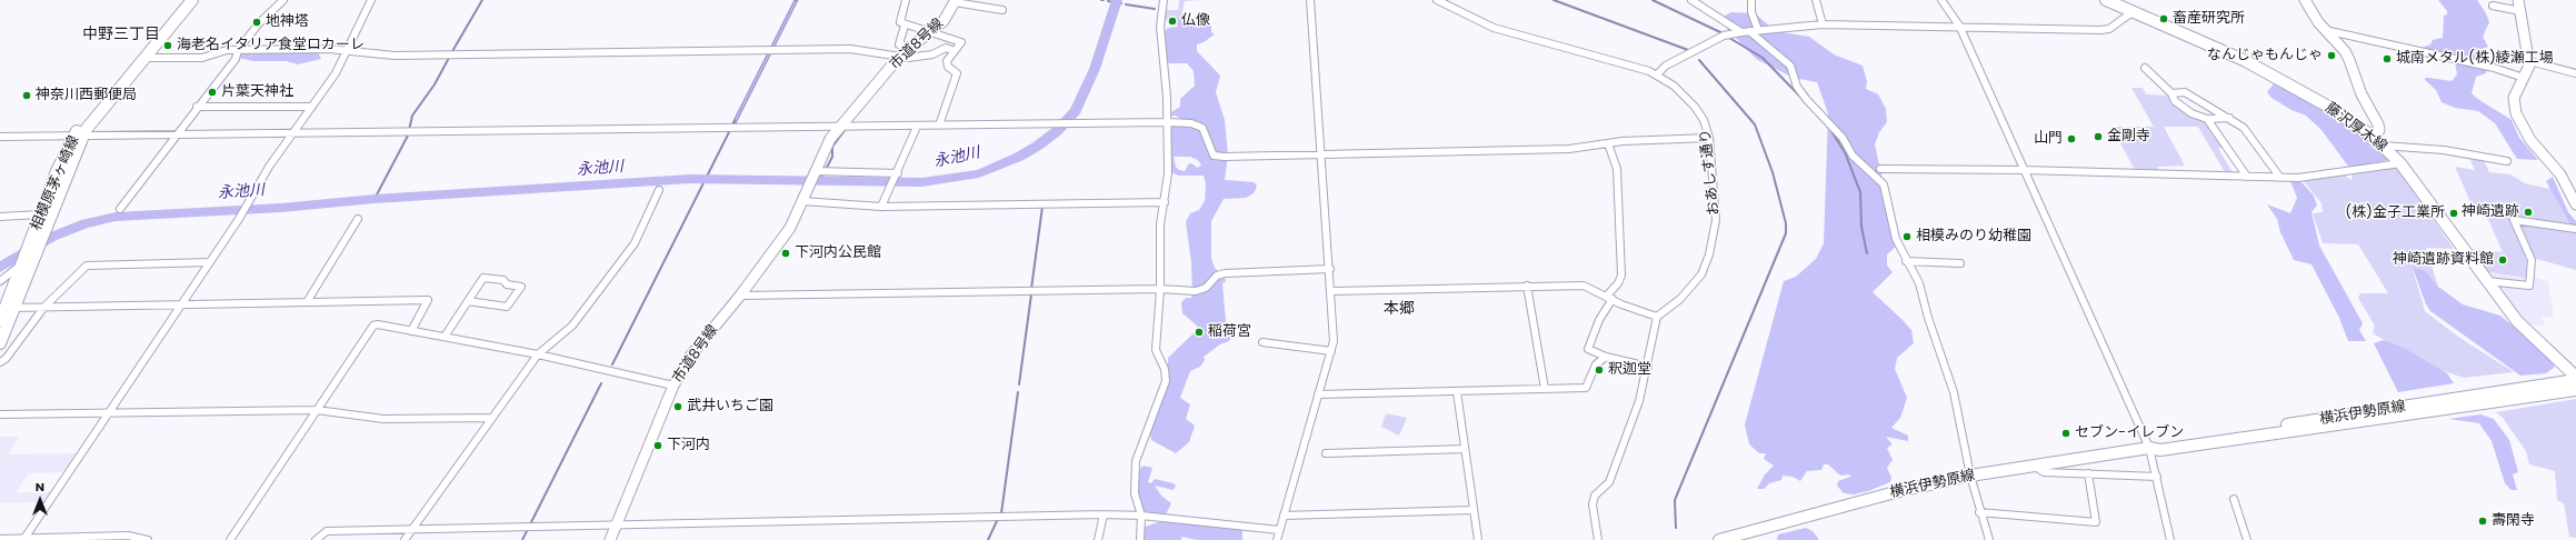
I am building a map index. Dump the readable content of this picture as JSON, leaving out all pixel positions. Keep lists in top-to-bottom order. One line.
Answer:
{"streets":{"main road":["藤沢厚木線","相模原茅ヶ崎線","横浜伊勢原線"],"street":["市道8号線","おあしす通り"]},"crossings":[["藤沢厚木線","横浜伊勢原線"]],"districts":["中野三丁目","本郷"],"water":["永池川"],"places":["畜産研究所","仏像","地神塔","海老名イタリア食堂ロカーレ","なんじゃもんじゃ","城南メタル(株)綾瀬工場","片葉天神社","神奈川西郵便局","金剛寺","山門","神崎遺跡","(株)金子工業所","相模みのり幼稚園","下河内公民館","神崎遺跡資料館","稲荷宮","釈迦堂","武井いちご園","セブン-イレブン","下河内","壽閑寺"],"north":"top"}
